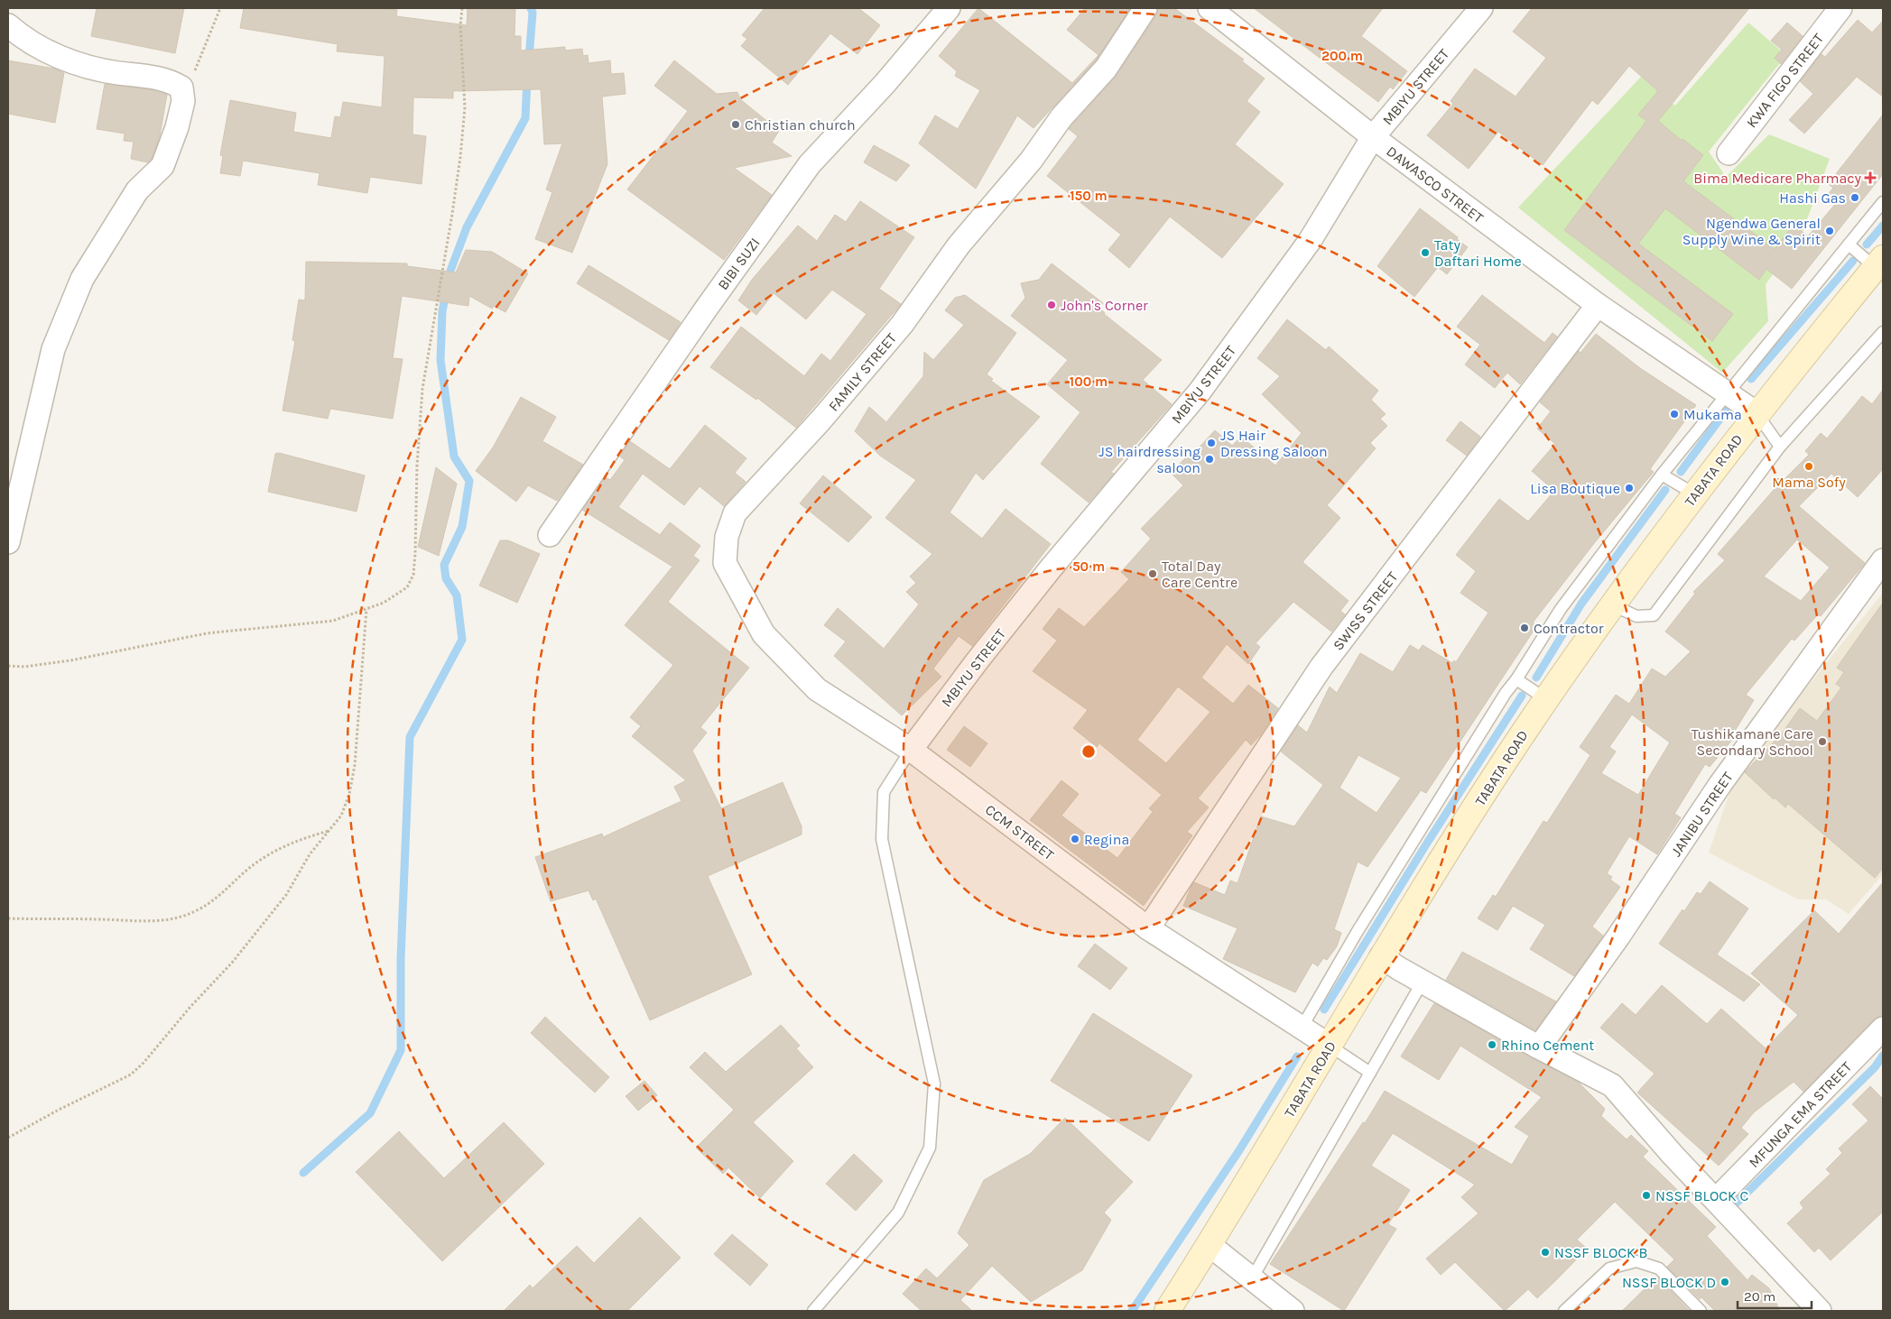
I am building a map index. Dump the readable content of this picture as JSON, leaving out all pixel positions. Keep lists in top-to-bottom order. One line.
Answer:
{"streets":{"main road":["TABATA ROAD"],"street":["KWA FIGO STREET","MBIYU STREET","DAWASCO STREET","BIBI SUZI","FAMILY STREET","SWISS STREET","JANIBU STREET","CCM STREET","MFUNGA EMA STREET"]},"crossings":[["MBIYU STREET","DAWASCO STREET"],["MBIYU STREET","CCM STREET"],["DAWASCO STREET","TABATA ROAD"],["DAWASCO STREET","SWISS STREET"],["FAMILY STREET","CCM STREET"],["TABATA ROAD","CCM STREET"],["SWISS STREET","CCM STREET"]],"places":{"other":["Christian church","Hashi Gas","Ngendwa General Supply Wine & Spirit","Taty Daftari Home","John's Corner","Mukama","JS Hair Dressing Saloon","JS hairdressing saloon","Mama Sofy","Lisa Boutique","Total Day Care Centre","Contractor","Tushikamane Care Secondary School","Regina","Rhino Cement","NSSF BLOCK C","NSSF BLOCK B","NSSF BLOCK D"],"health":["Bima Medicare Pharmacy"]},"scale_bar":"20 m","rings":["200 m","150 m","100 m","50 m"]}
